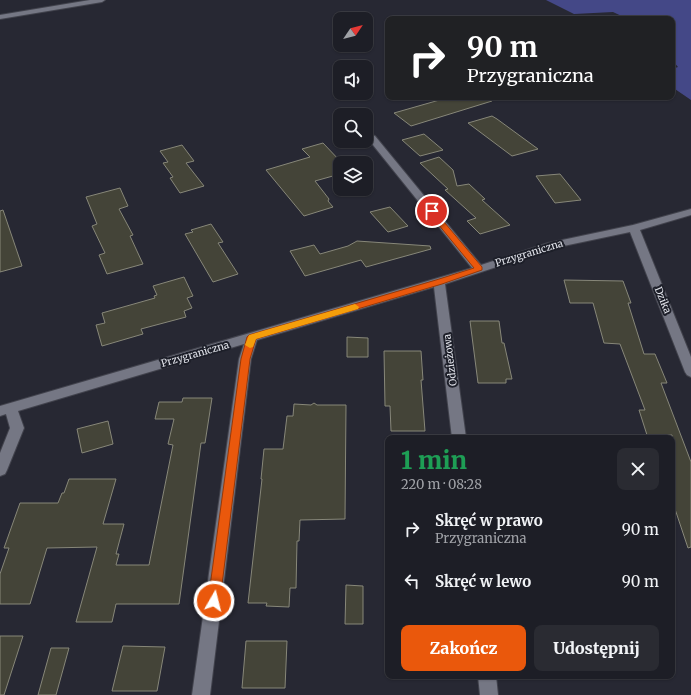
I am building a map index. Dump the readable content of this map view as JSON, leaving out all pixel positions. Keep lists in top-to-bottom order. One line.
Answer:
{"streets":{"street":["Przygraniczna","Dzika","Odzieżowa"]},"crossings":[["Przygraniczna","Dzika"],["Przygraniczna","Odzieżowa"]],"north":"top right","page":{"turn":["90 m","Przygraniczna"],"heading":["1 min","220 m · 08:28"],"list":[{"name":"Skręć w prawo","note":"Przygraniczna","value":"90 m"},{"name":"Skręć w lewo","value":"90 m"}],"buttons":["Zakończ","Udostępnij"]}}
